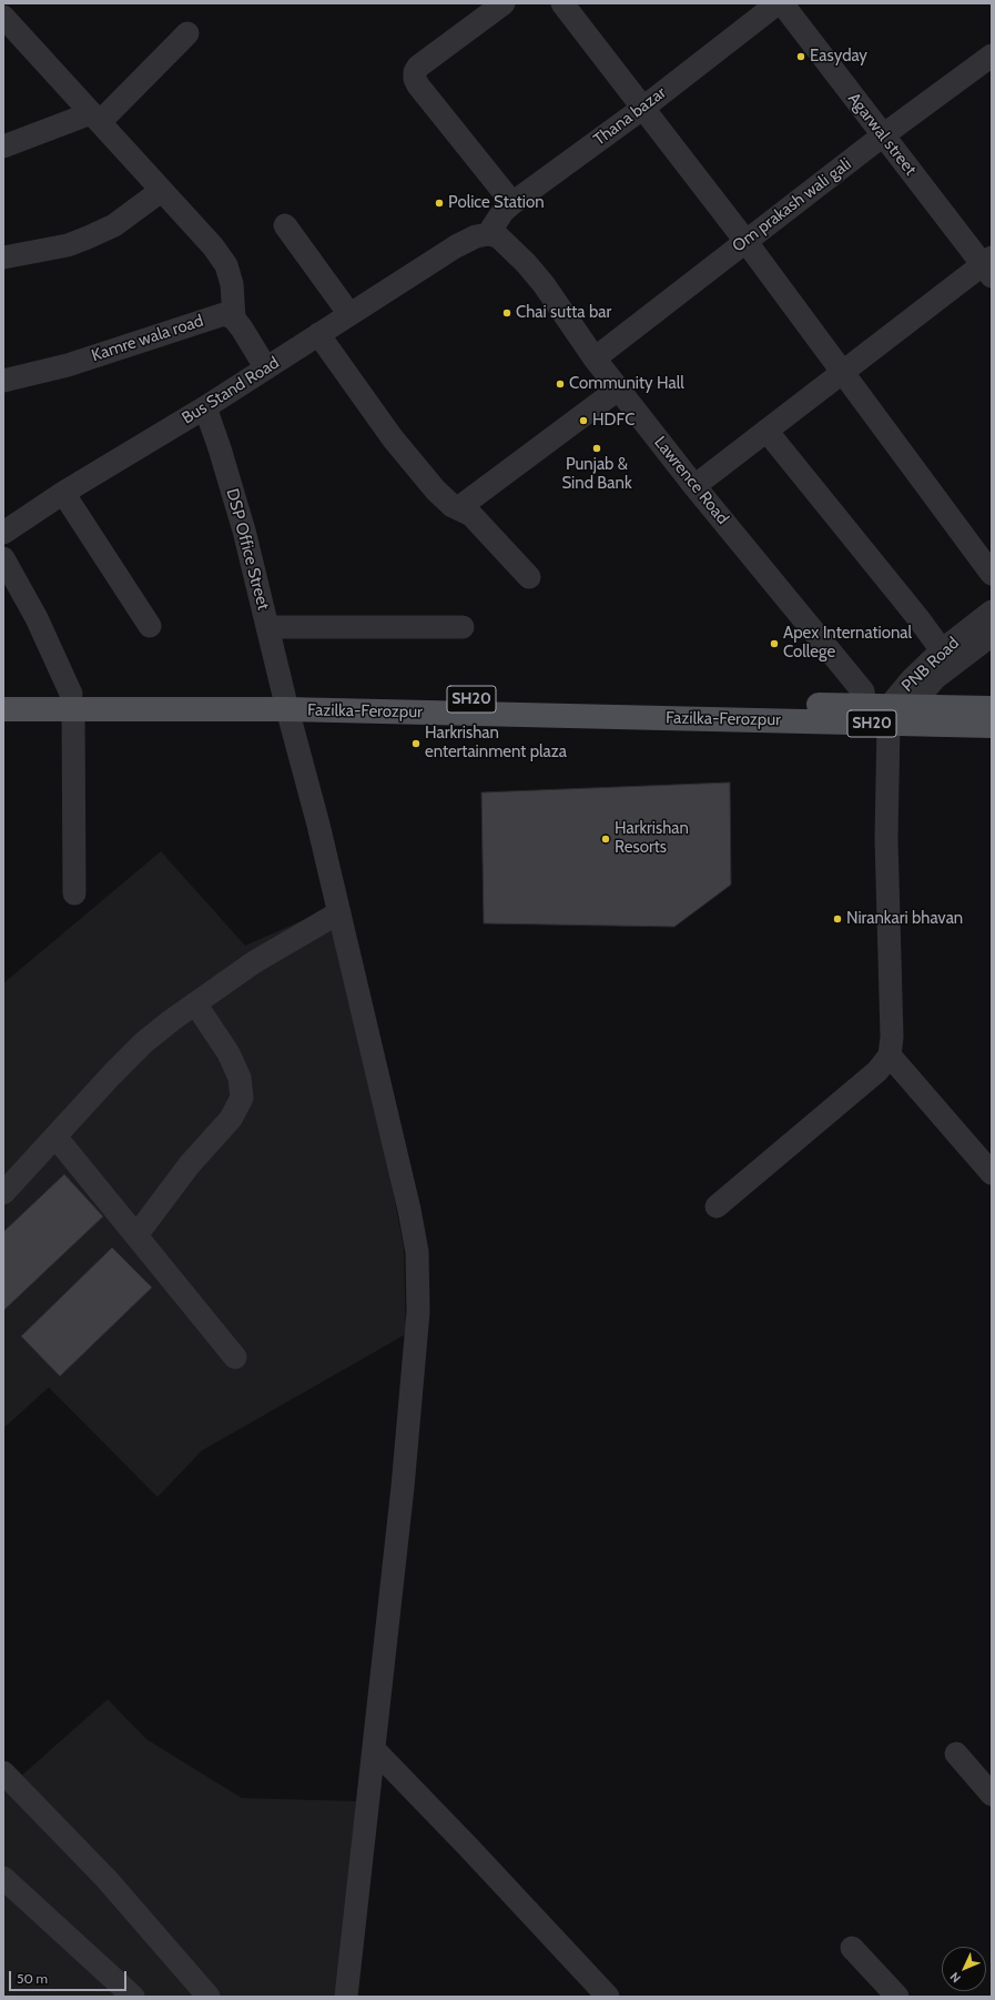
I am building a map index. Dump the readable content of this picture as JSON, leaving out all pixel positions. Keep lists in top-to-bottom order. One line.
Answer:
{"streets":{"main road":["SH20","Fazilka-Ferozpur"],"street":["Thana bazar","Agarwal street","Om prakash wali gali","Kamre wala road","Bus Stand Road","Lawrence Road","DSP Office Street","PNB Road"]},"crossings":[["Thana bazar","Bus Stand Road"],["Thana bazar","Lawrence Road"],["Agarwal street","Om prakash wali gali"],["Om prakash wali gali","Lawrence Road"],["Bus Stand Road","Lawrence Road"],["Bus Stand Road","DSP Office Street"],["Lawrence Road","PNB Road"],["Lawrence Road","Fazilka-Ferozpur"],["DSP Office Street","Fazilka-Ferozpur"],["PNB Road","Fazilka-Ferozpur"]],"places":["Easyday","Police Station","Chai sutta bar","Community Hall","HDFC","Punjab & Sind Bank","Apex International College","Harkrishan entertainment plaza","Harkrishan Resorts","Nirankari bhavan"],"scale_bar":"50 m","north":"bottom left"}
